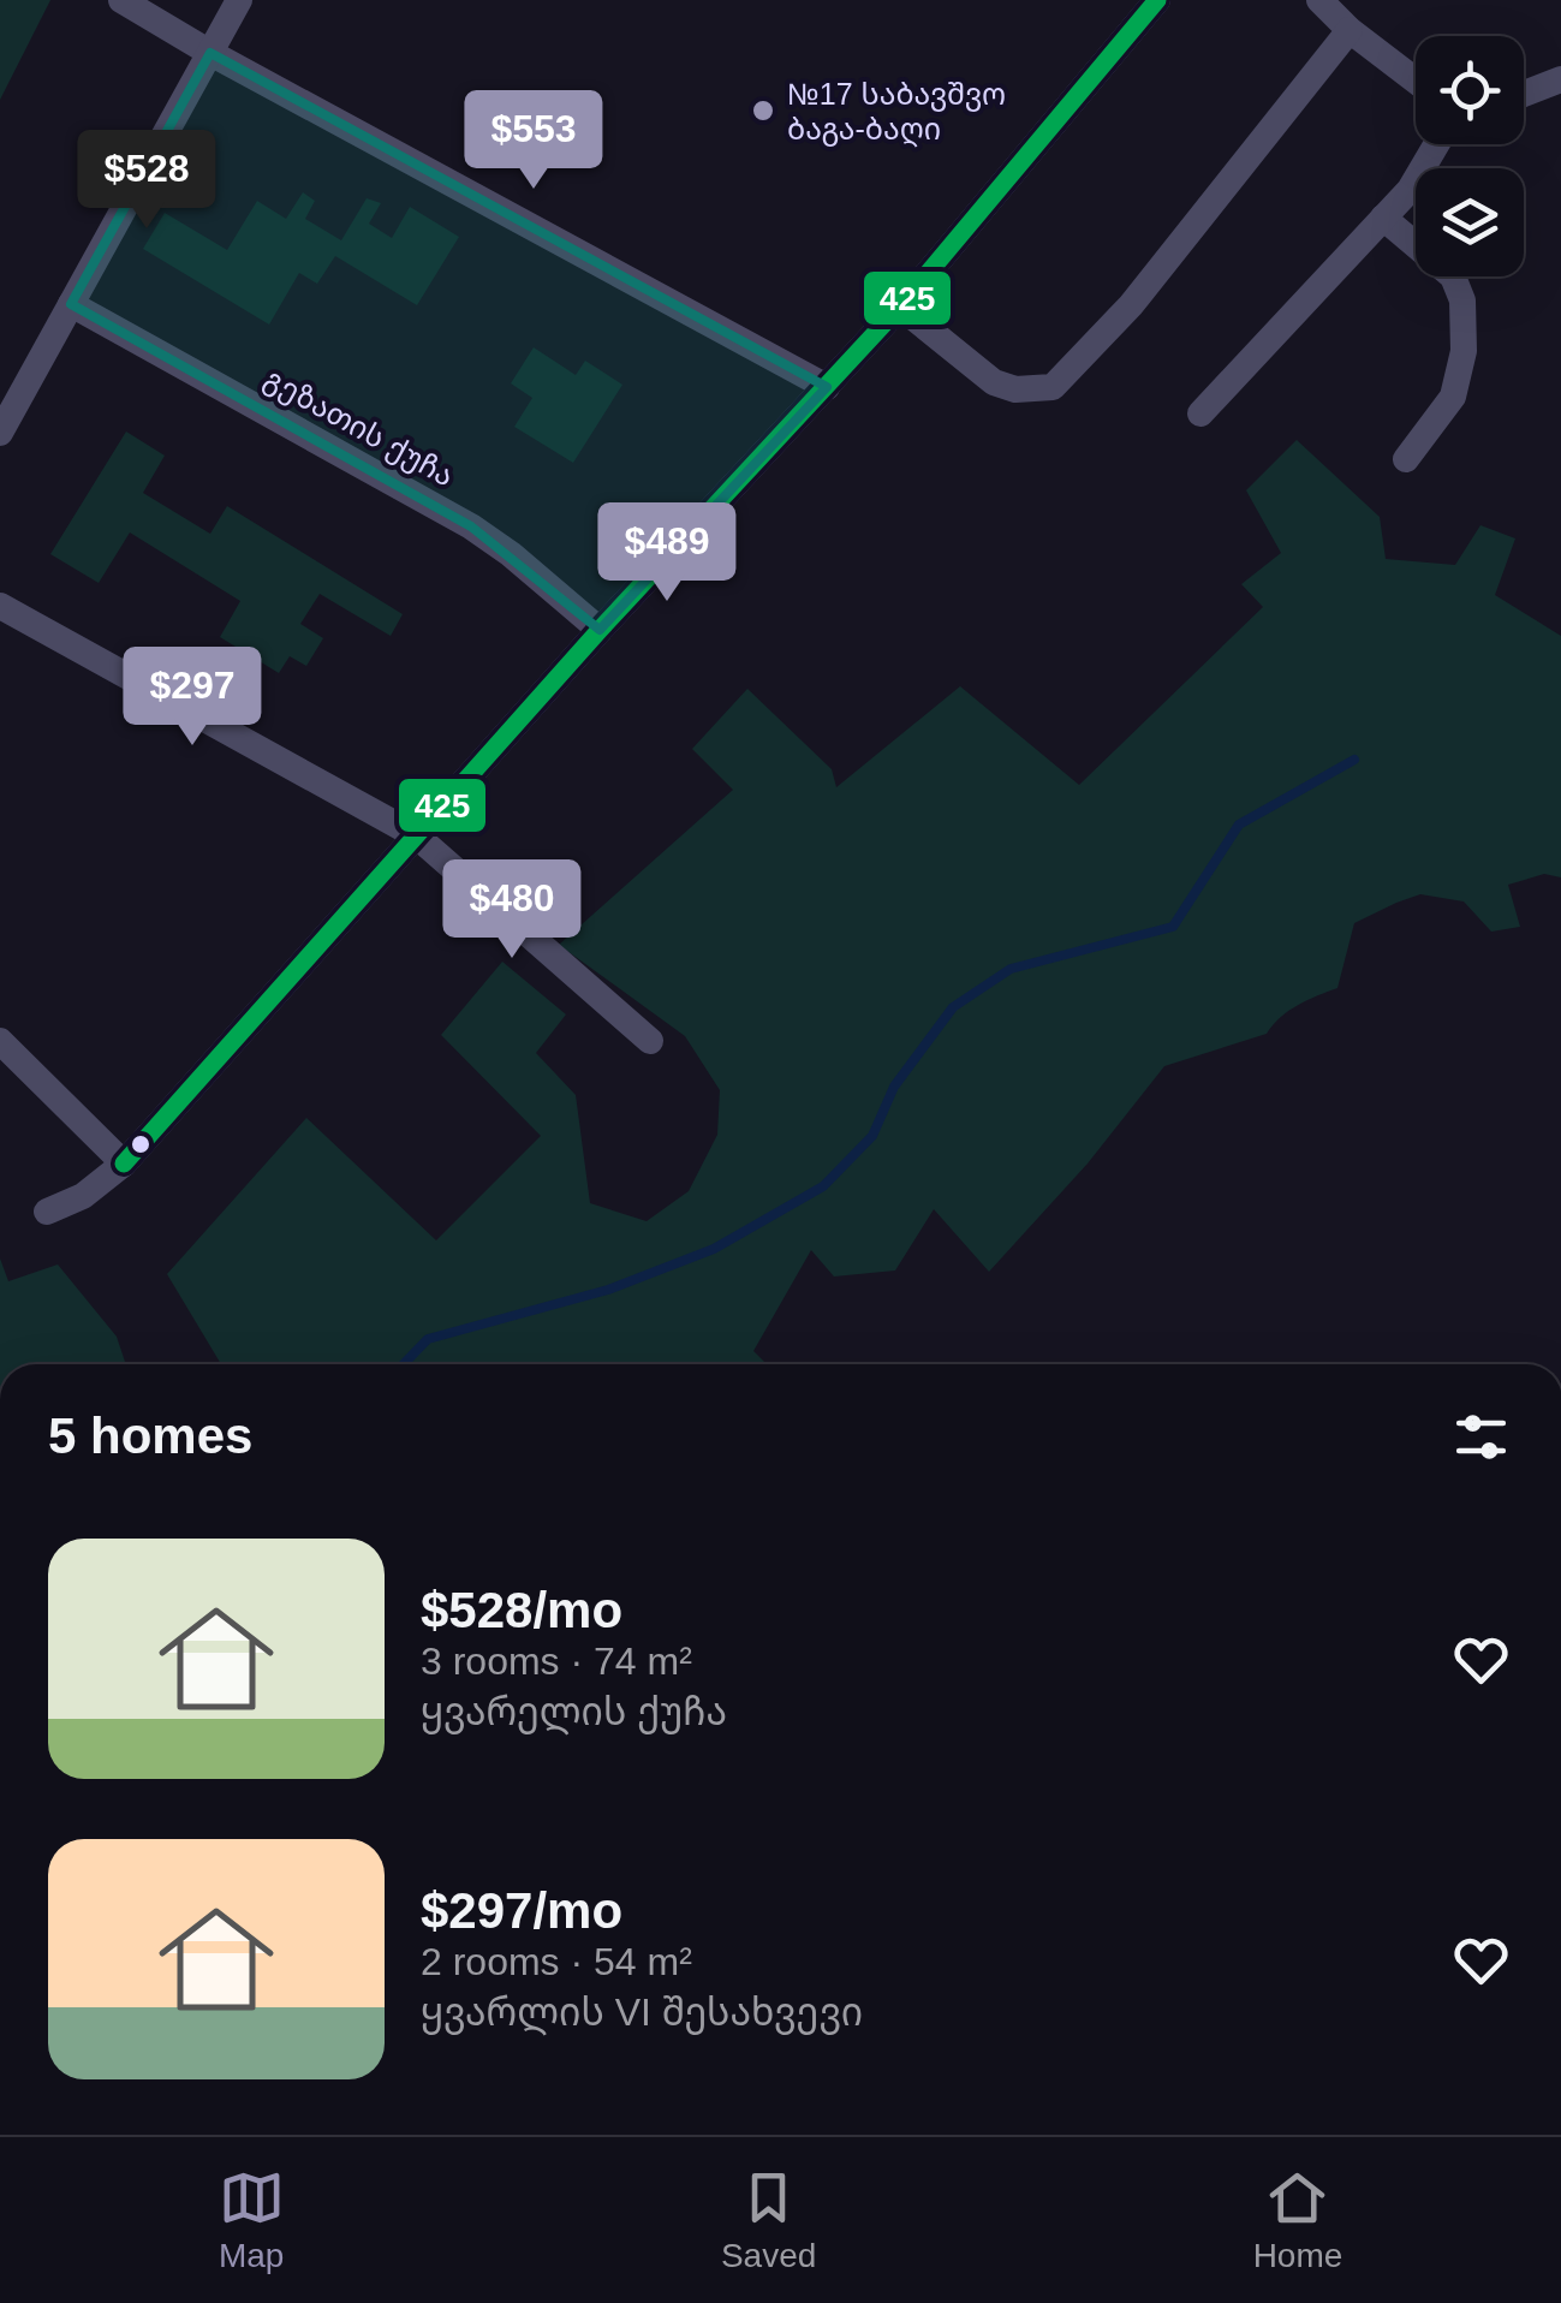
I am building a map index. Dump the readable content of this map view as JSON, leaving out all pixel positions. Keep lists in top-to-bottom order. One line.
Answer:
{"streets":{"street":["გეზათის ქუჩა"]},"places":["№17 საბავშვო ბაგა-ბაღი"],"lines":["transit line 425"],"page":{"price":["$553","$528","$489","$297","$480"],"heading":"5 homes","list":[{"name":"$528/mo","note":"3 rooms · 74 m² · ყვარელის ქუჩა"},{"name":"$297/mo","note":"2 rooms · 54 m² · ყვარლის VI შესახვევი"}],"tabs":["Map","Saved","Home"]}}
